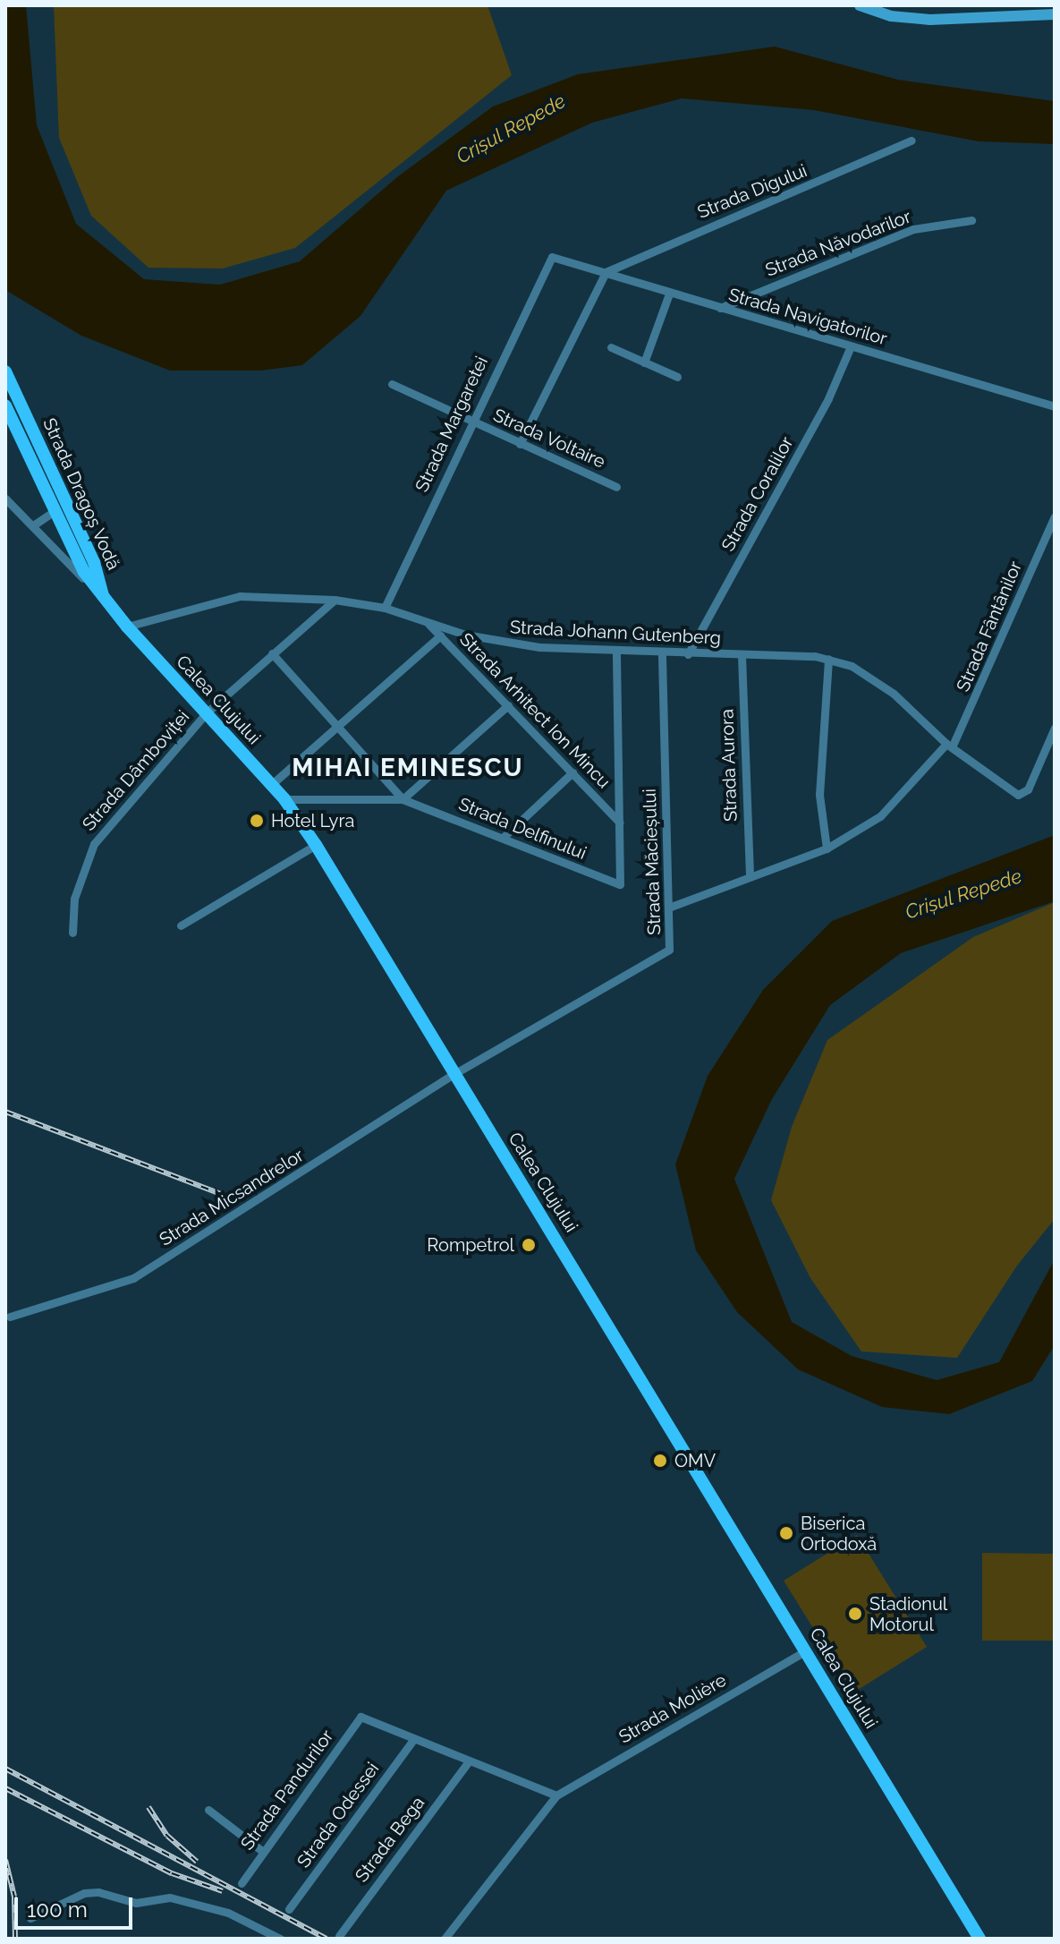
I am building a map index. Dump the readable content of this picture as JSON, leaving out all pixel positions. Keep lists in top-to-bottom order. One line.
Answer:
{"streets":{"main road":["Strada Dragoș Vodă","Calea Clujului"],"street":["Strada Digului","Strada Năvodarilor","Strada Navigatorilor","Strada Margaretei","Strada Voltaire","Strada Coralilor","Strada Fântânilor","Strada Johann Gutenberg","Strada Arhitect Ion Mincu","Strada Aurora","Strada Dâmboviței","Strada Delfinului","Strada Măcieșului","Strada Micsandrelor","Strada Molière","Strada Pandurilor","Strada Odessei","Strada Bega"]},"crossings":[["Strada Digului","Strada Navigatorilor"],["Strada Năvodarilor","Strada Navigatorilor"],["Strada Navigatorilor","Strada Margaretei"],["Strada Navigatorilor","Strada Coralilor"],["Strada Margaretei","Strada Voltaire"],["Strada Margaretei","Strada Johann Gutenberg"],["Strada Dragoș Vodă","Calea Clujului"],["Strada Coralilor","Strada Johann Gutenberg"],["Strada Fântânilor","Strada Johann Gutenberg"],["Strada Fântânilor","Strada Aurora"],["Strada Fântânilor","Strada Măcieșului"],["Strada Johann Gutenberg","Calea Clujului"],["Strada Johann Gutenberg","Strada Arhitect Ion Mincu"],["Strada Johann Gutenberg","Strada Aurora"],["Strada Johann Gutenberg","Strada Dâmboviței"],["Strada Johann Gutenberg","Strada Măcieșului"],["Calea Clujului","Strada Dâmboviței"],["Calea Clujului","Strada Delfinului"],["Calea Clujului","Strada Măcieșului"],["Calea Clujului","Strada Micsandrelor"],["Calea Clujului","Strada Molière"],["Strada Arhitect Ion Mincu","Strada Delfinului"],["Strada Măcieșului","Strada Micsandrelor"],["Strada Pandurilor","Strada Odessei"]],"districts":["MIHAI EMINESCU"],"water":["Crișul Repede"],"places":["Hotel Lyra","Rompetrol","OMV","Biserica Ortodoxă","Stadionul Motorul"],"scale_bar":"100 m"}
